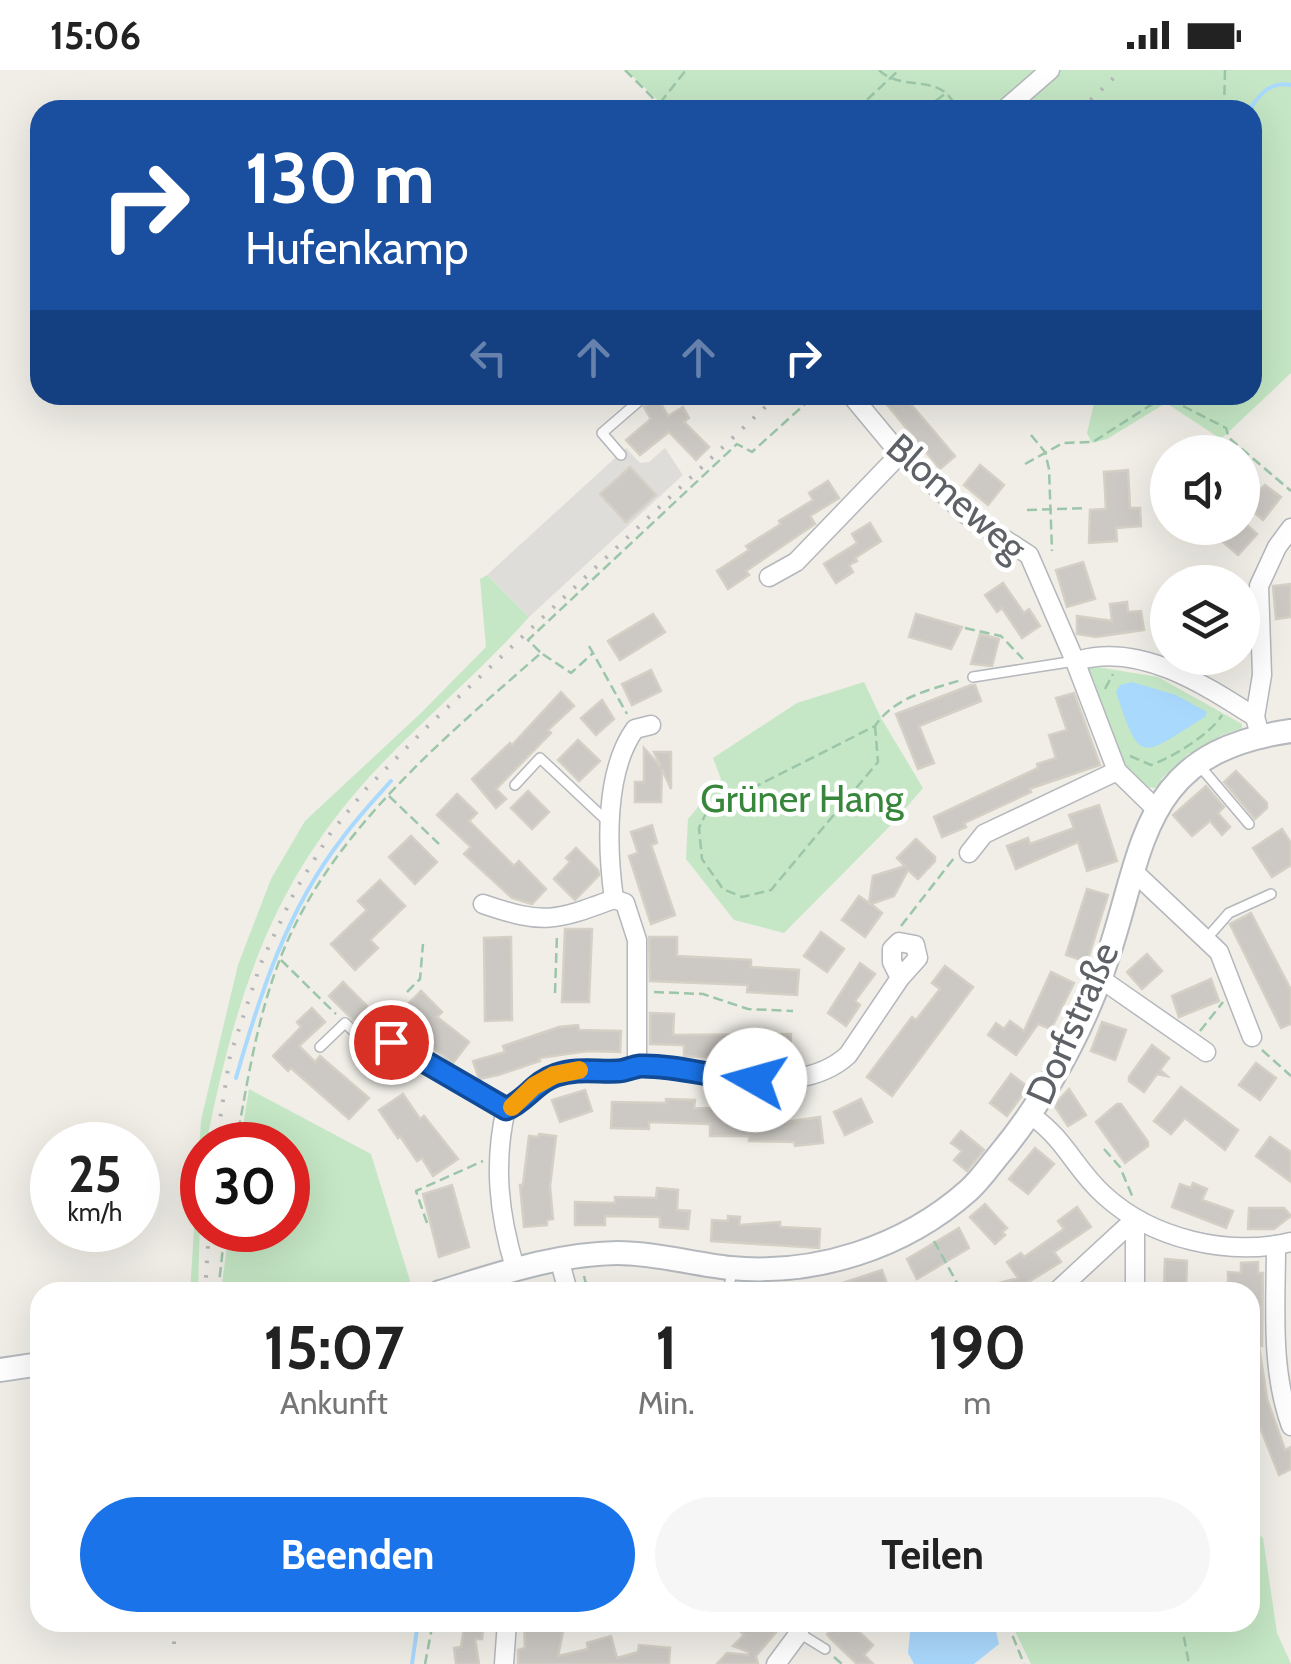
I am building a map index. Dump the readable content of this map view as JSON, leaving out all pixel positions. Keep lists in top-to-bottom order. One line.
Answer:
{"streets":{"street":["Blomeweg","Dorfstraße"]},"parks":["Grüner Hang"],"page":{"status":"15:06","turn":["130 m","Hufenkamp"],"speed":"25 km/h","limit":"30","eta":["15:07","Ankunft","1","Min.","190","m"],"buttons":["Beenden","Teilen"]}}
